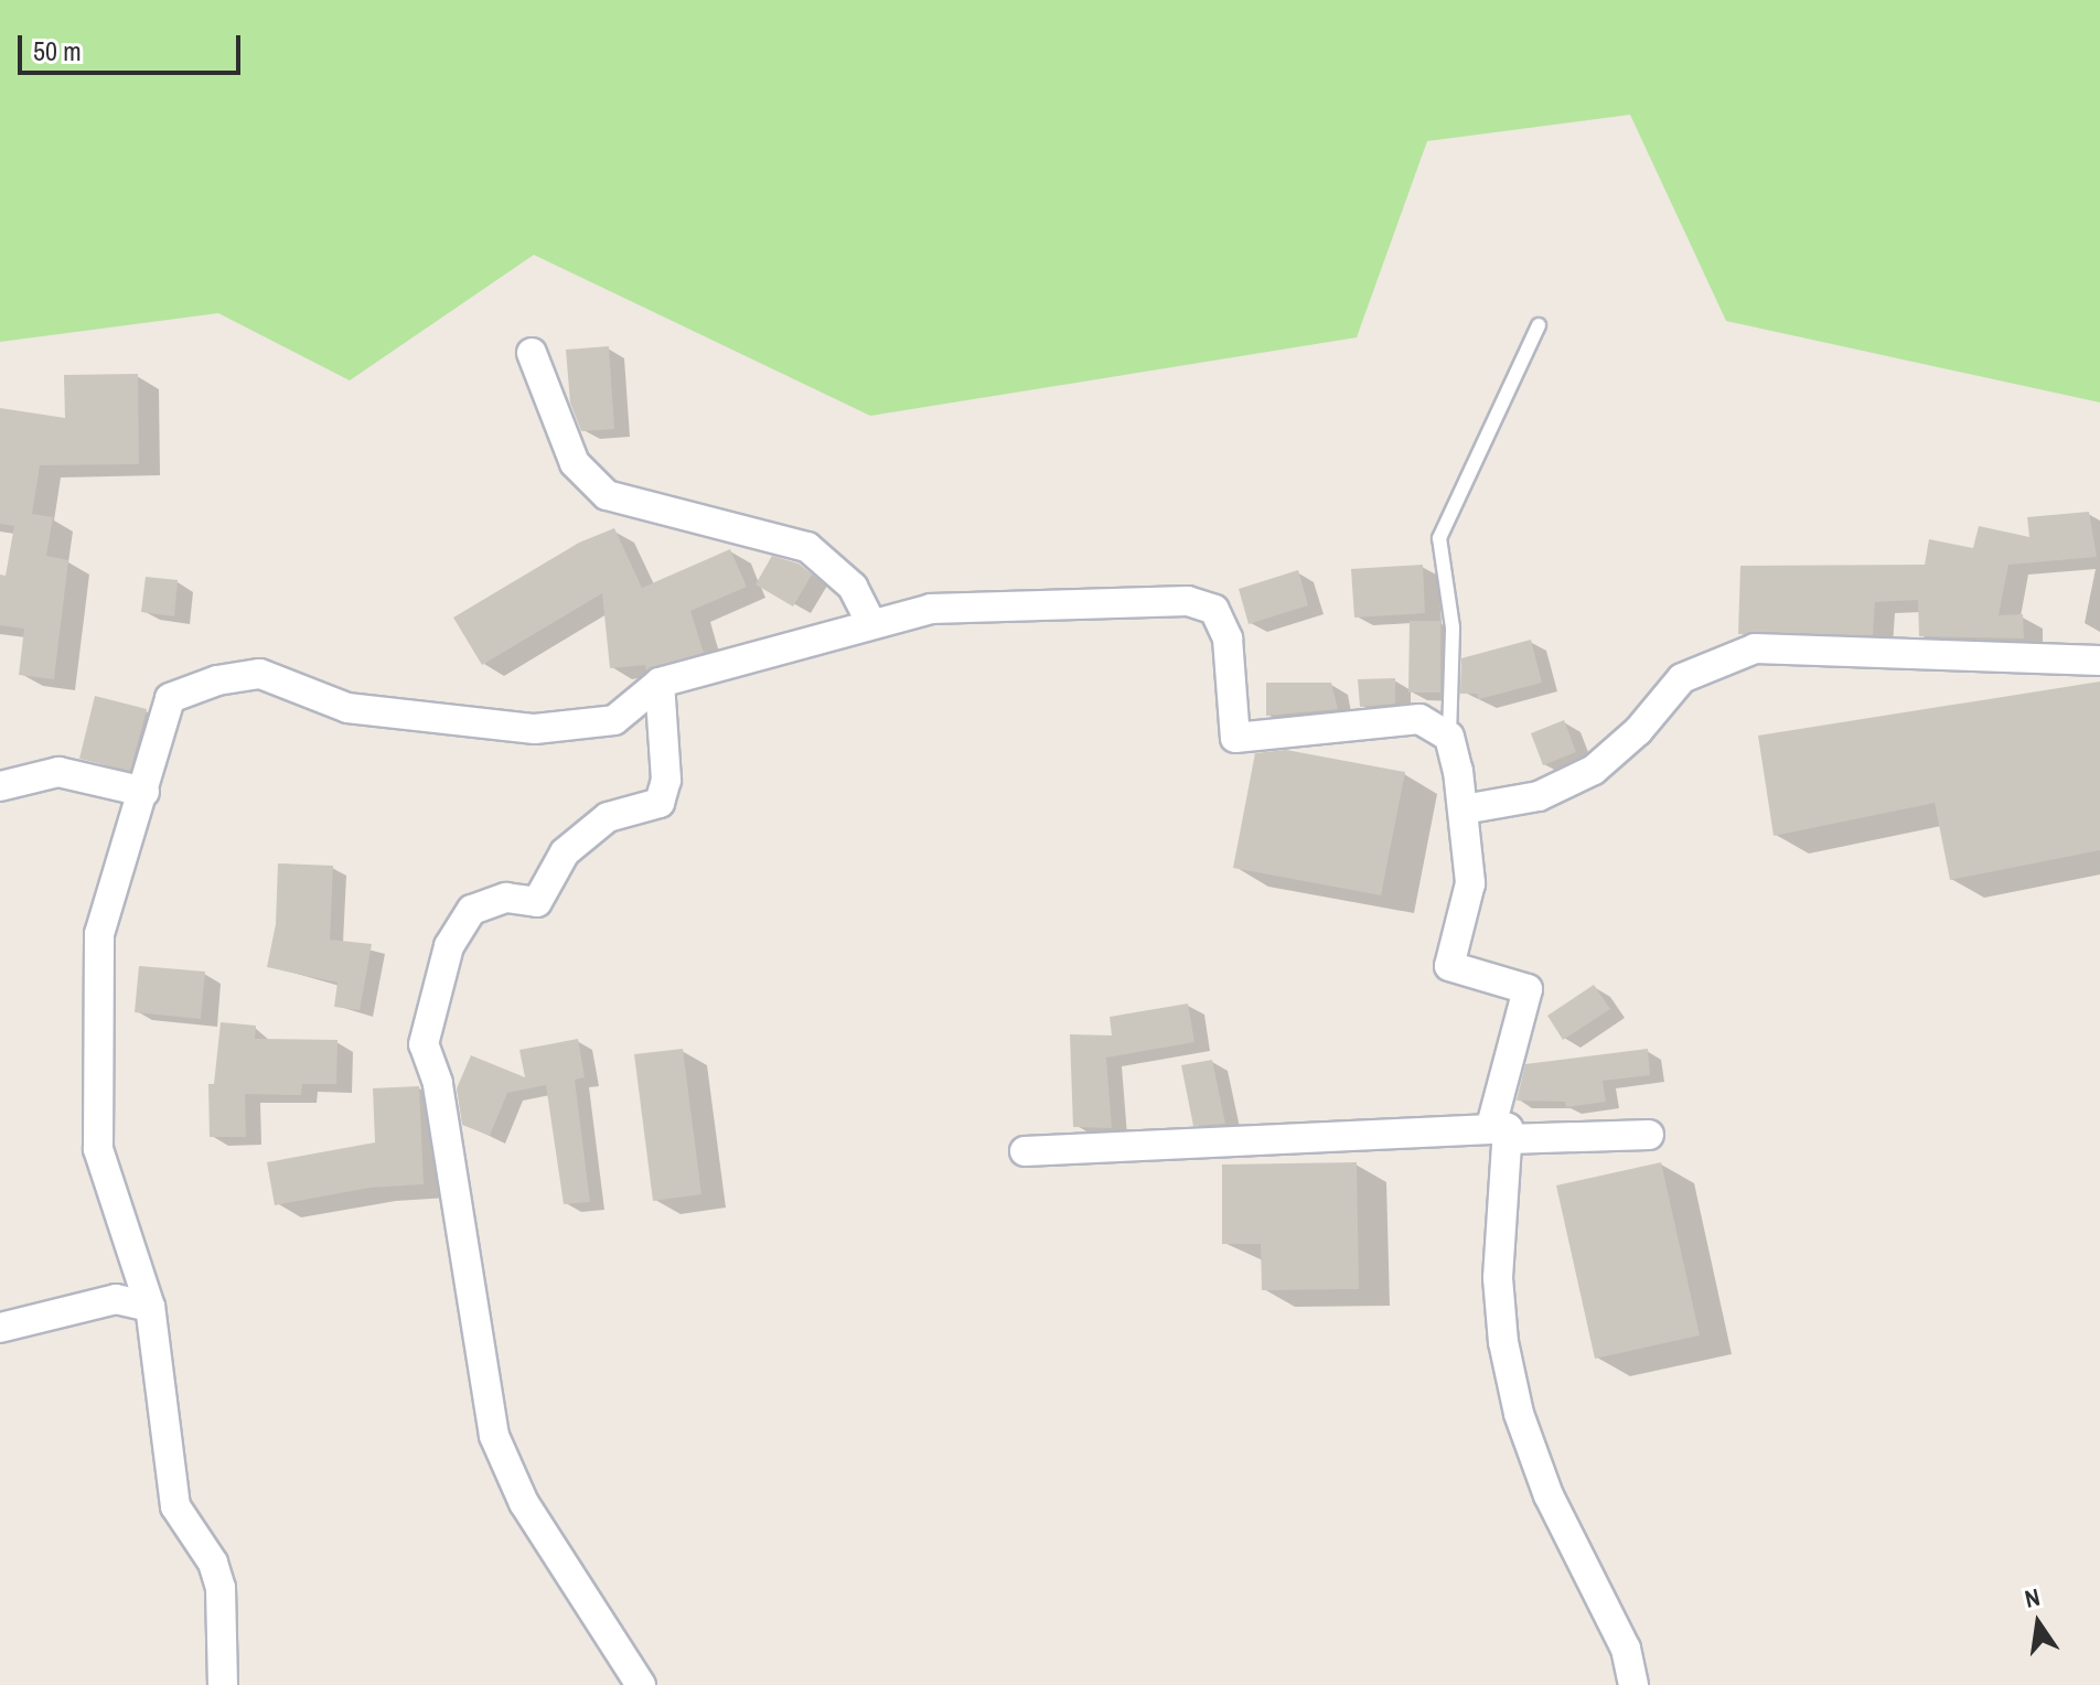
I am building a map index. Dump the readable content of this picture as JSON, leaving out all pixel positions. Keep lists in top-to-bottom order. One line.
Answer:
{"scale_bar":"50 m","north":"top"}
